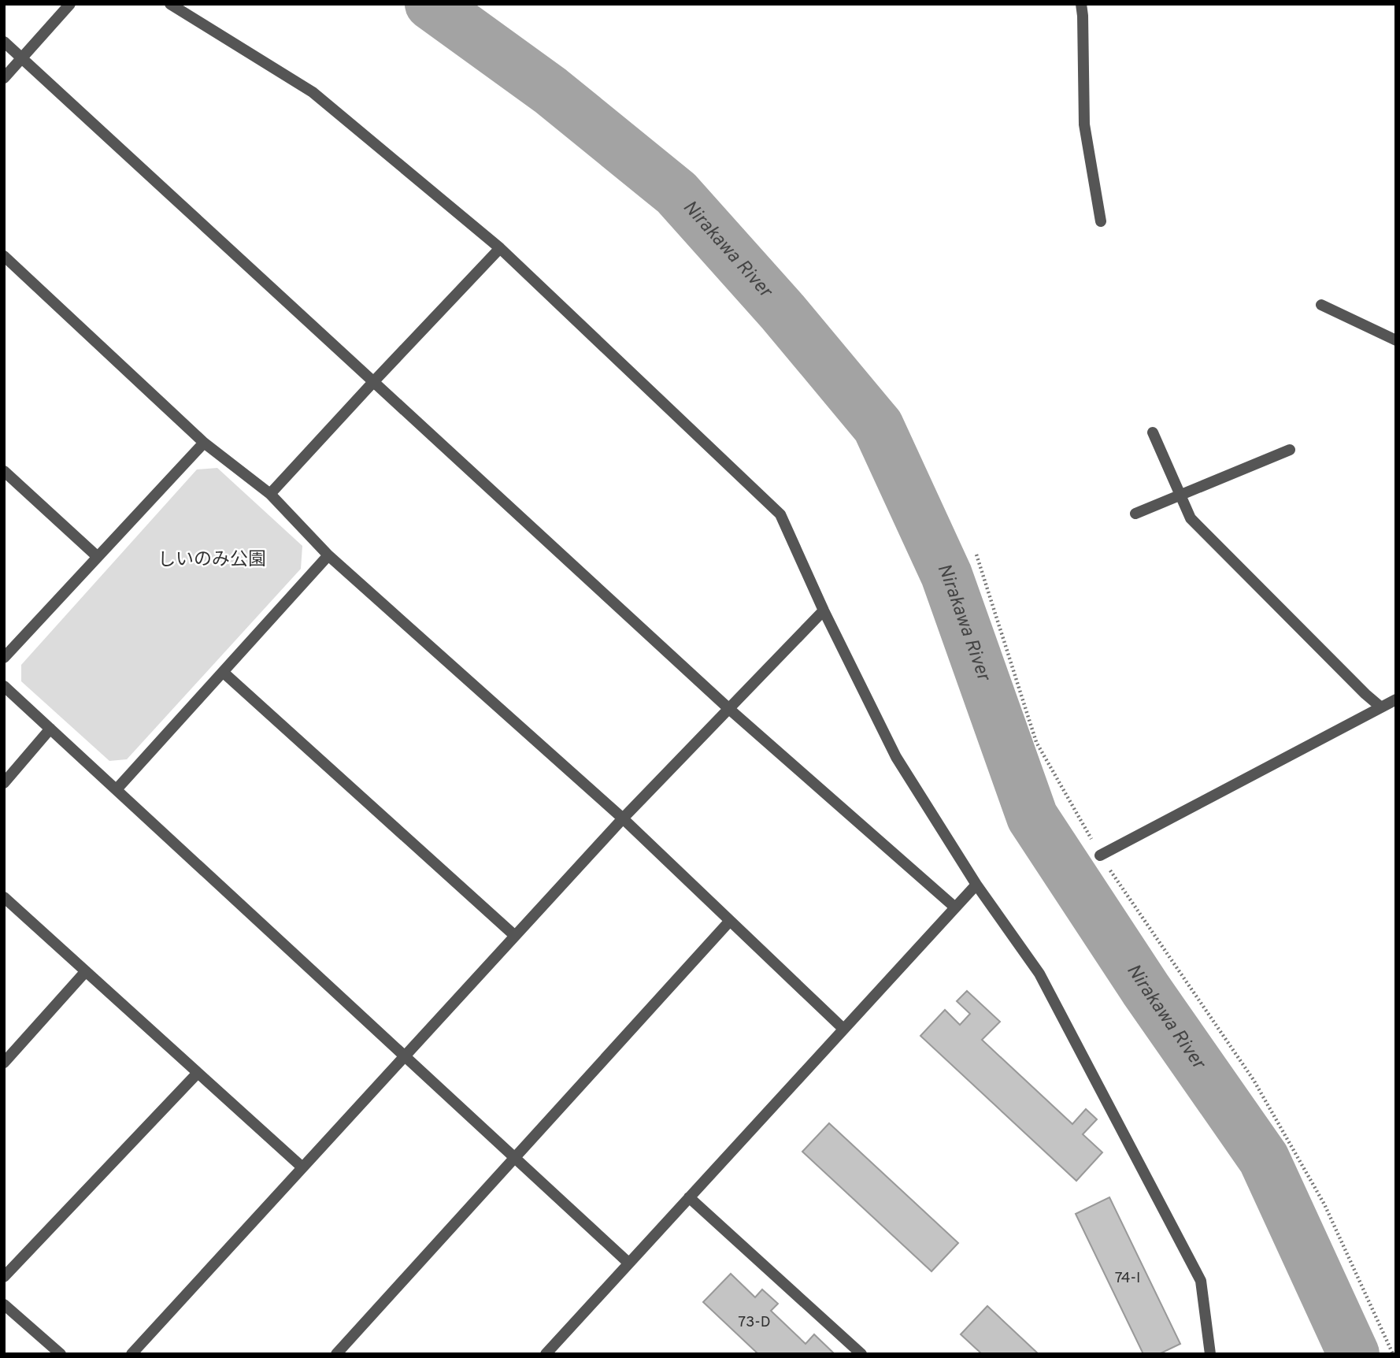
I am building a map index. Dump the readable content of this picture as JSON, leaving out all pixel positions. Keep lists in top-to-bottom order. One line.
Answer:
{"water":["Nirakawa River"],"parks":["しいのみ公園"],"house_numbers":["74-I","73-D"]}
